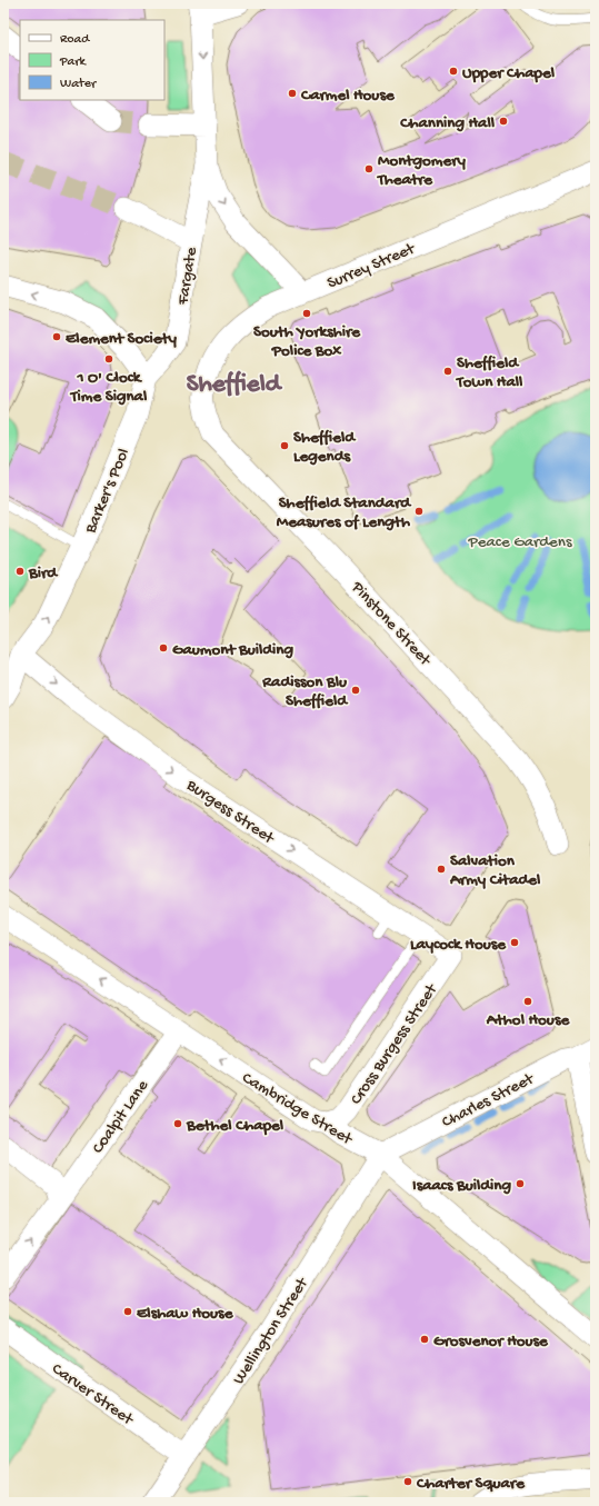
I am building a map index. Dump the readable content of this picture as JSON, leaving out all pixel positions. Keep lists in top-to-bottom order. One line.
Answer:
{"streets":{"street":["Surrey Street","Fargate","Barker's Pool","Pinstone Street","Burgess Street","Cross Burgess Street","Charles Street","Cambridge Street","Coalpit Lane","Wellington Street","Carver Street"]},"crossings":[["Surrey Street","Fargate"],["Surrey Street","Pinstone Street"],["Fargate","Barker's Pool"],["Barker's Pool","Burgess Street"],["Burgess Street","Cross Burgess Street"],["Cross Burgess Street","Cambridge Street"],["Charles Street","Cambridge Street"],["Charles Street","Wellington Street"],["Cambridge Street","Coalpit Lane"],["Cambridge Street","Wellington Street"],["Wellington Street","Carver Street"]],"one_way":["Fargate","Barker's Pool","Burgess Street","Cambridge Street"],"districts":["Sheffield"],"parks":["Peace Gardens"],"places":["Upper Chapel","Carmel House","Channing Hall","Montgomery Theatre","South Yorkshire Police Box","Element Society","1 O' Clock Time Signal","Sheffield Town Hall","Sheffield Legends","Sheffield Standard Measures of Length","Bird","Gaumont Building","Radisson Blu Sheffield","Salvation Army Citadel","Laycock House","Athol House","Bethel Chapel","Isaacs Building","Elshaw House","Grosvenor House","Charter Square"],"legend":["Road","Park","Water"]}
